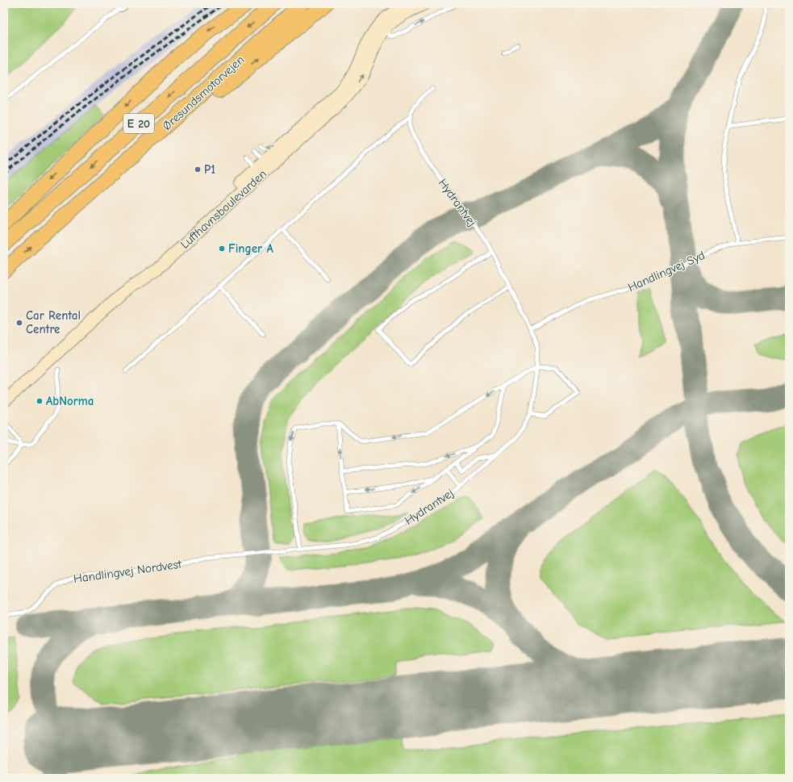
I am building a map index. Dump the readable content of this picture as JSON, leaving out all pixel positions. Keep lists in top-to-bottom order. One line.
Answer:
{"streets":{"highway":["Øresundsmotorvejen","E 20"],"street":["Lufthavnsboulevarden"],"lane":["Hydrantvej","Handlingvej Syd","Handlingvej Nordvest"]},"crossings":[["Hydrantvej","Handlingvej Syd"],["Hydrantvej","Handlingvej Nordvest"]],"places":["P1","Finger A","Car Rental Centre","AbNorma"]}
